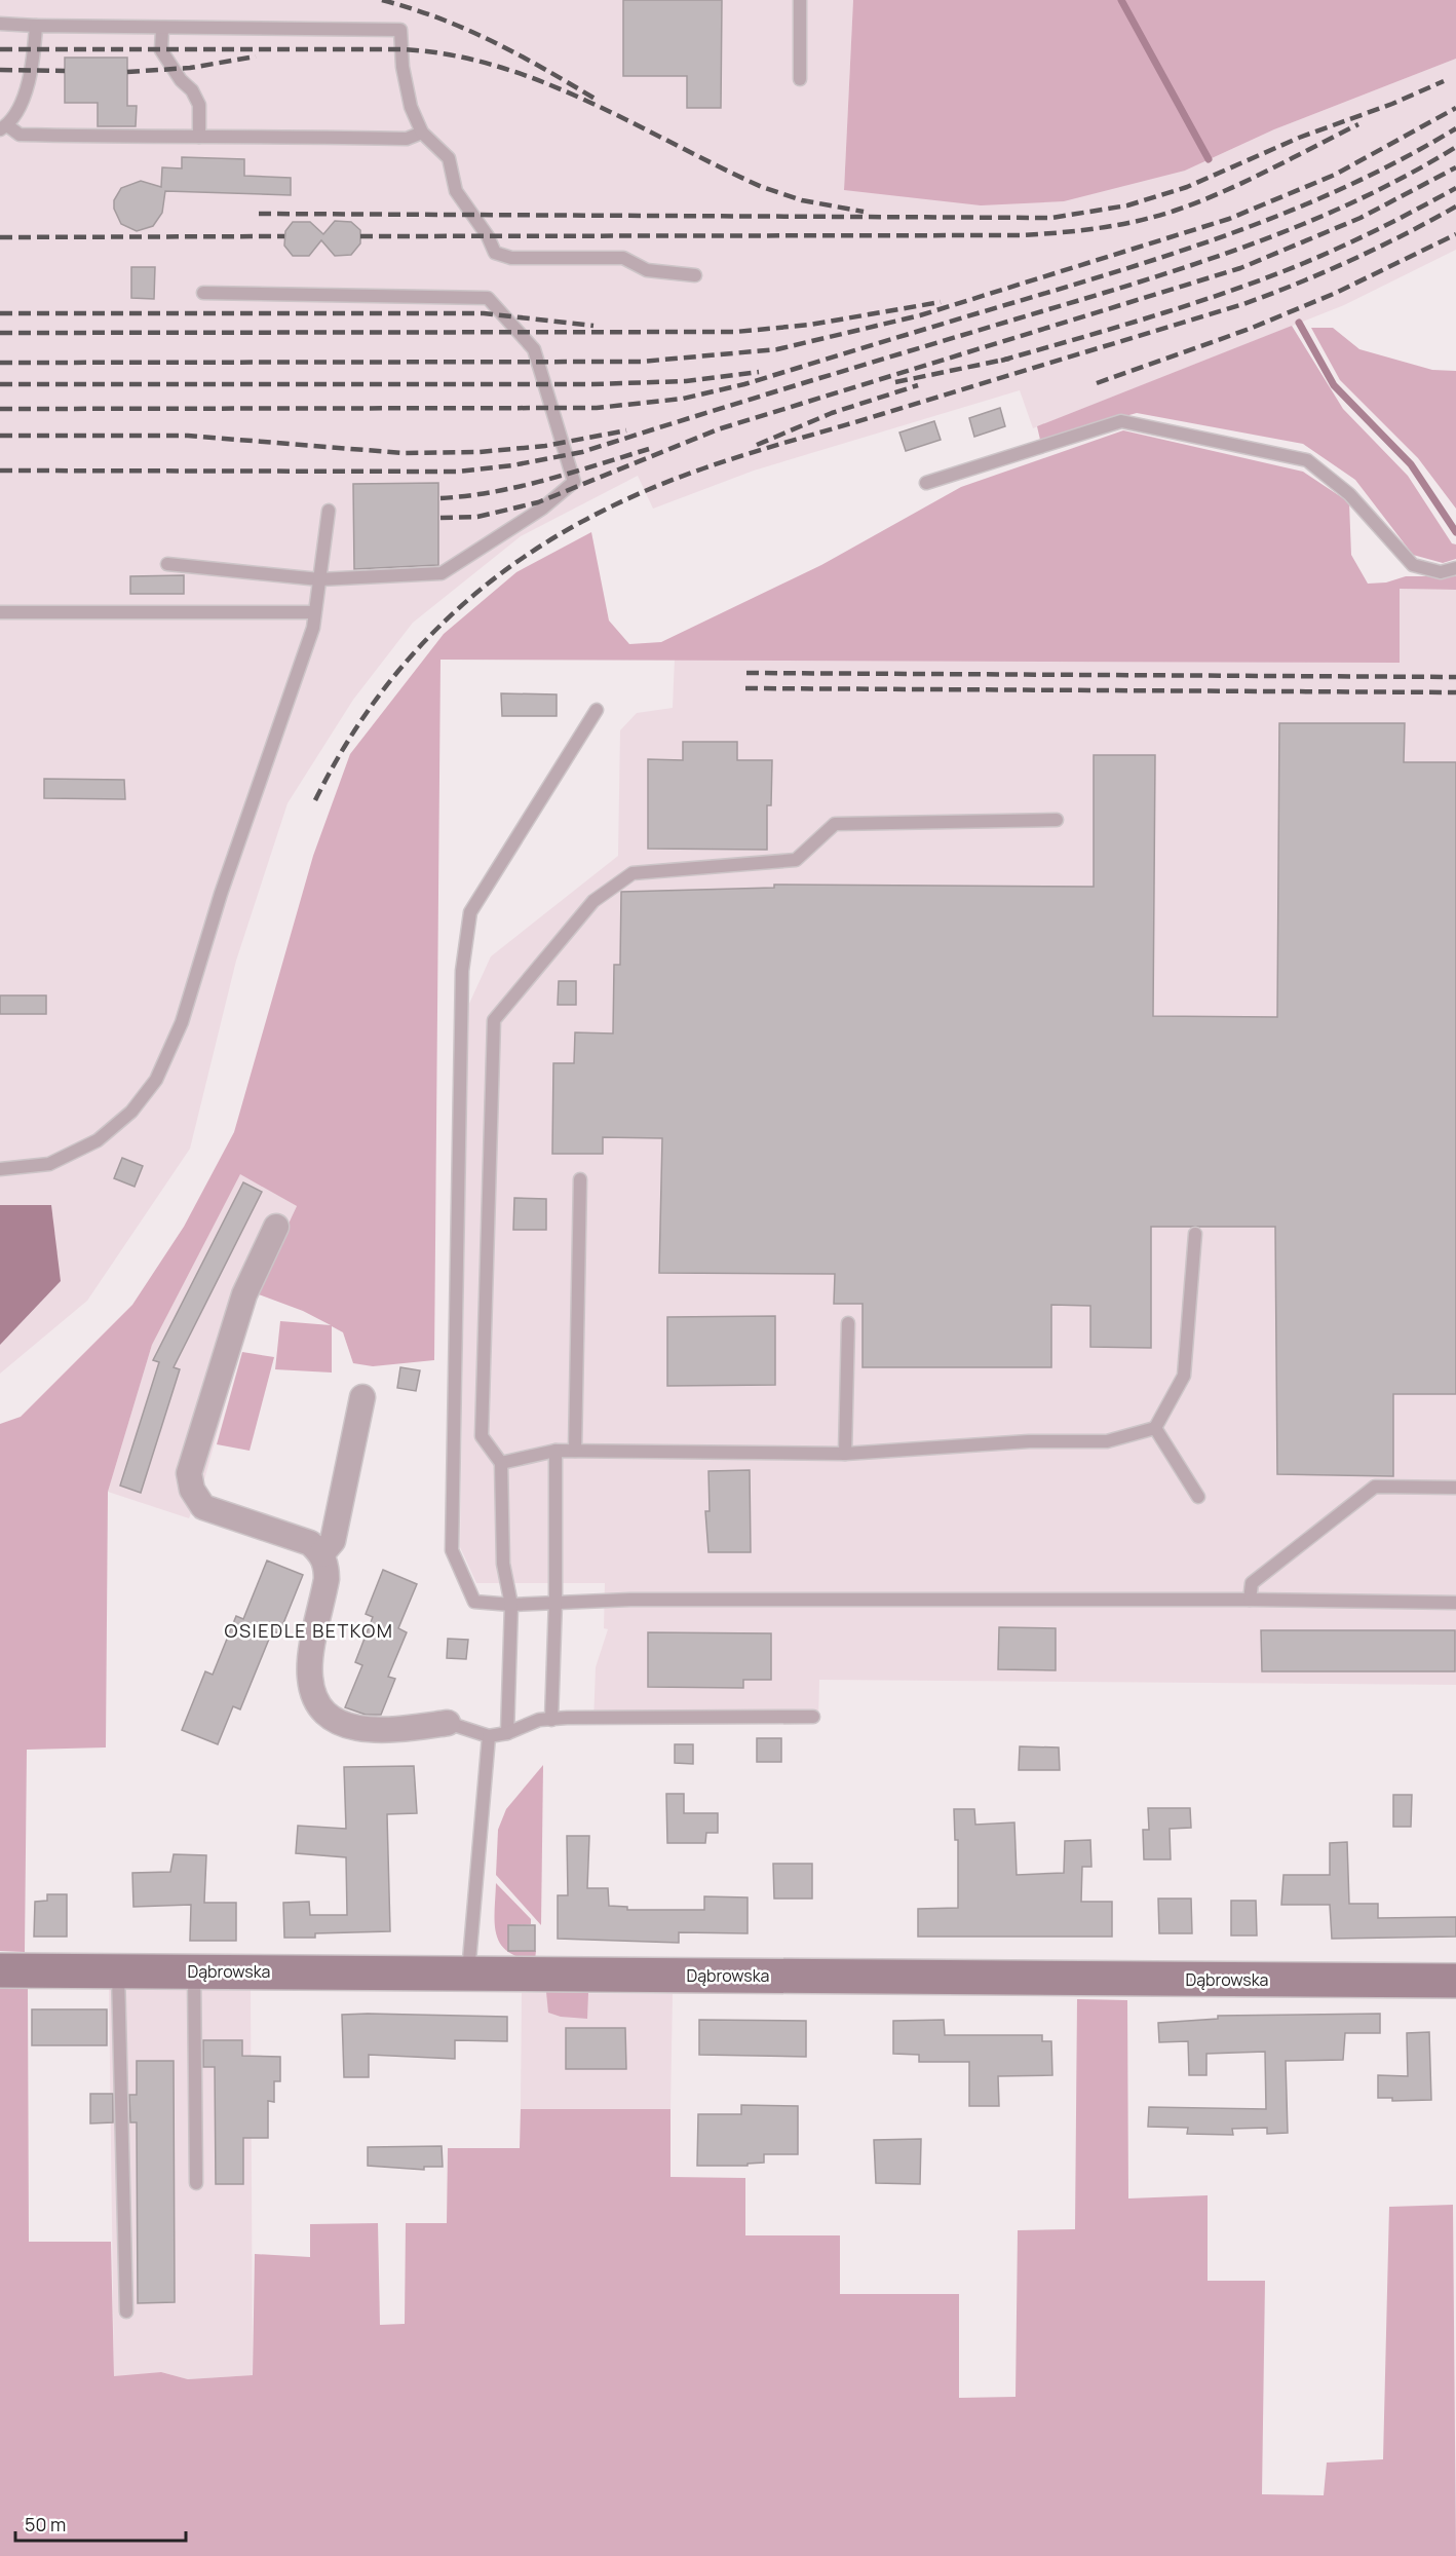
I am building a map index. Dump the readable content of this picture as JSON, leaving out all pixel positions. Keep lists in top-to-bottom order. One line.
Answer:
{"streets":{"street":["Dąbrowska"]},"districts":["OSIEDLE BETKOM"],"scale_bar":"50 m"}
